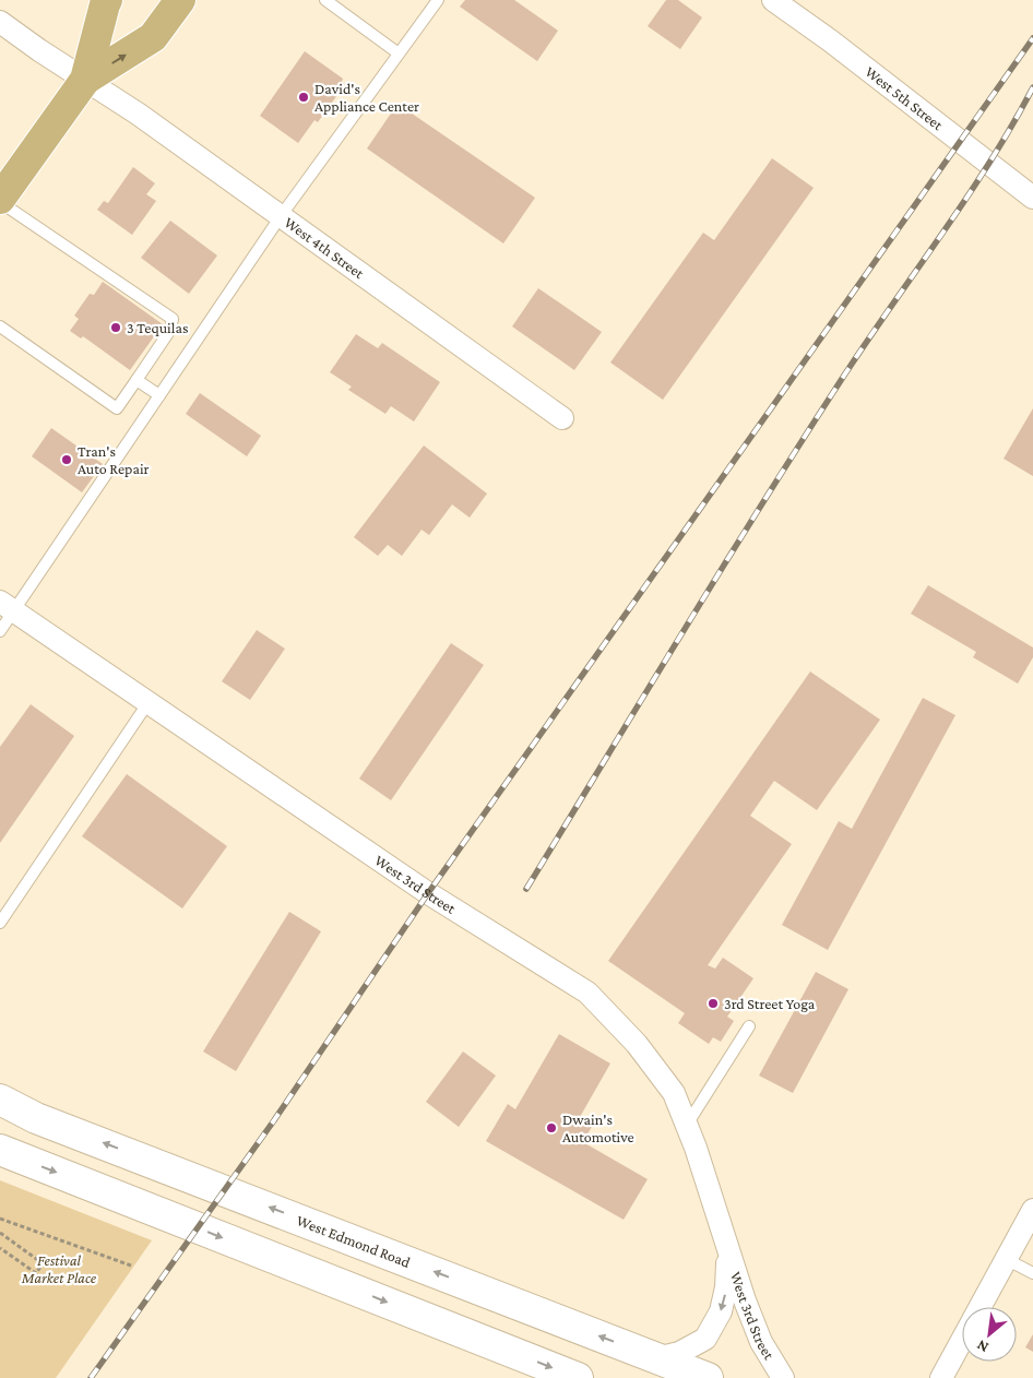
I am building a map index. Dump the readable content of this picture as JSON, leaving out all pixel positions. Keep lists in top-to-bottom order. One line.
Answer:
{"streets":{"main road":["West Edmond Road"],"street":["West 5th Street","West 4th Street","West 3rd Street"]},"crossings":[["West 3rd Street","West Edmond Road"]],"parks":["Festival Market Place"],"places":["David's Appliance Center","3 Tequilas","Tran's Auto Repair","3rd Street Yoga","Dwain's Automotive"],"north":"bottom left"}
